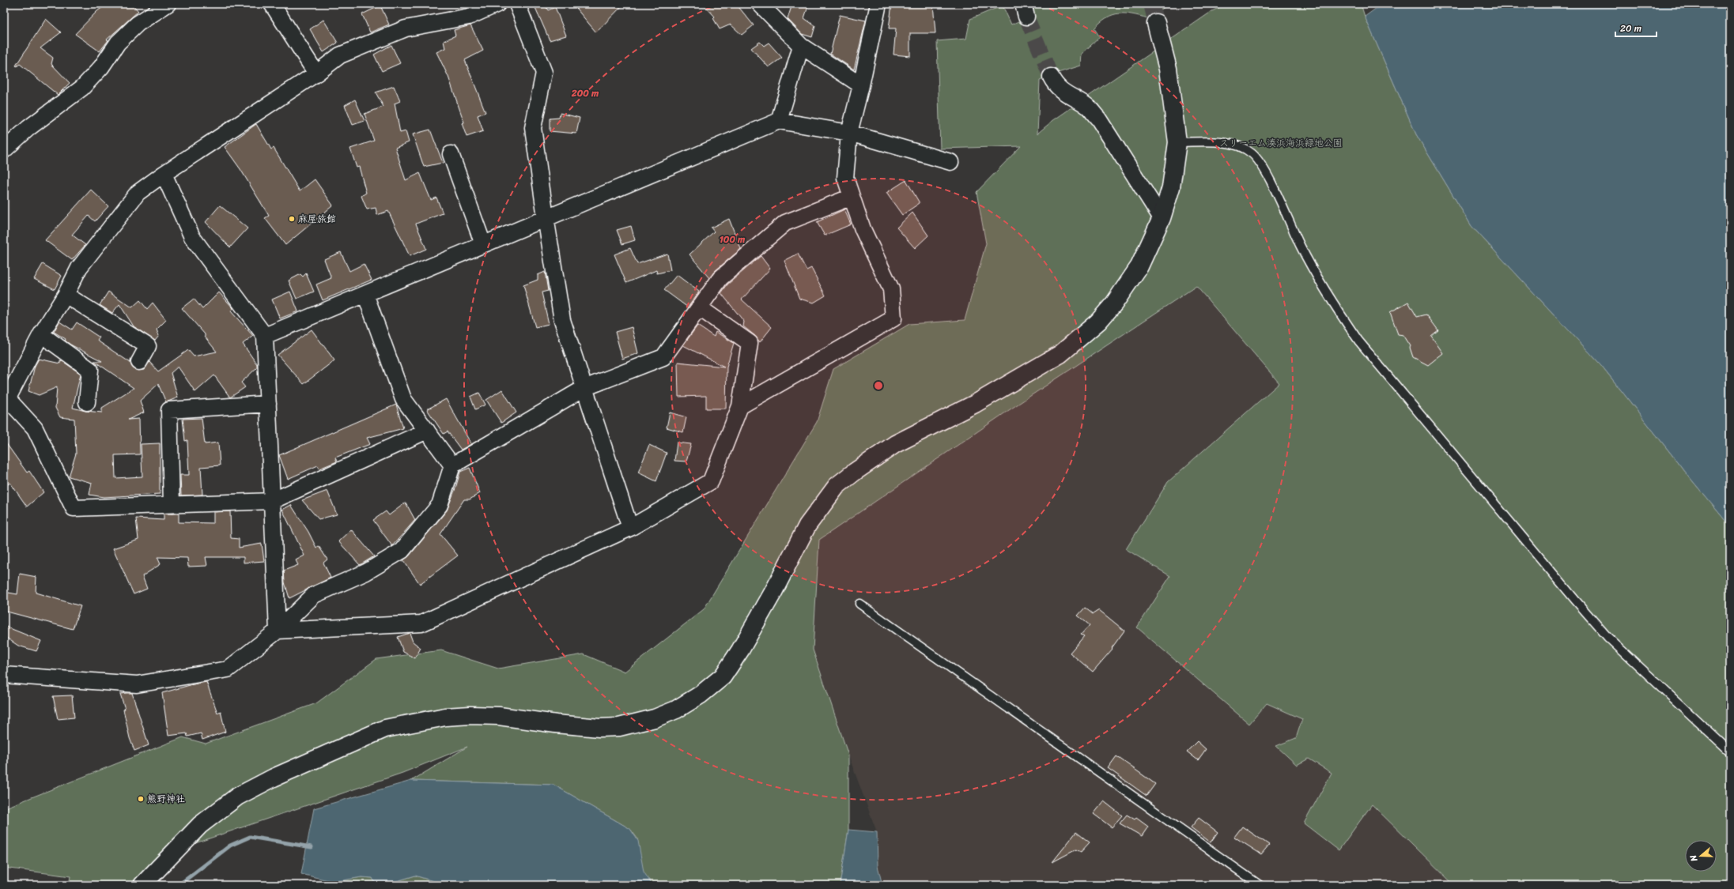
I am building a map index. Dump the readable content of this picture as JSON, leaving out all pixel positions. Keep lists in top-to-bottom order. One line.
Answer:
{"parks":["スリーエム湊浜海浜緑地公園"],"places":["麻屋旅館","熊野神社"],"scale_bar":"20 m","north":"left","rings":["200 m","100 m"]}
